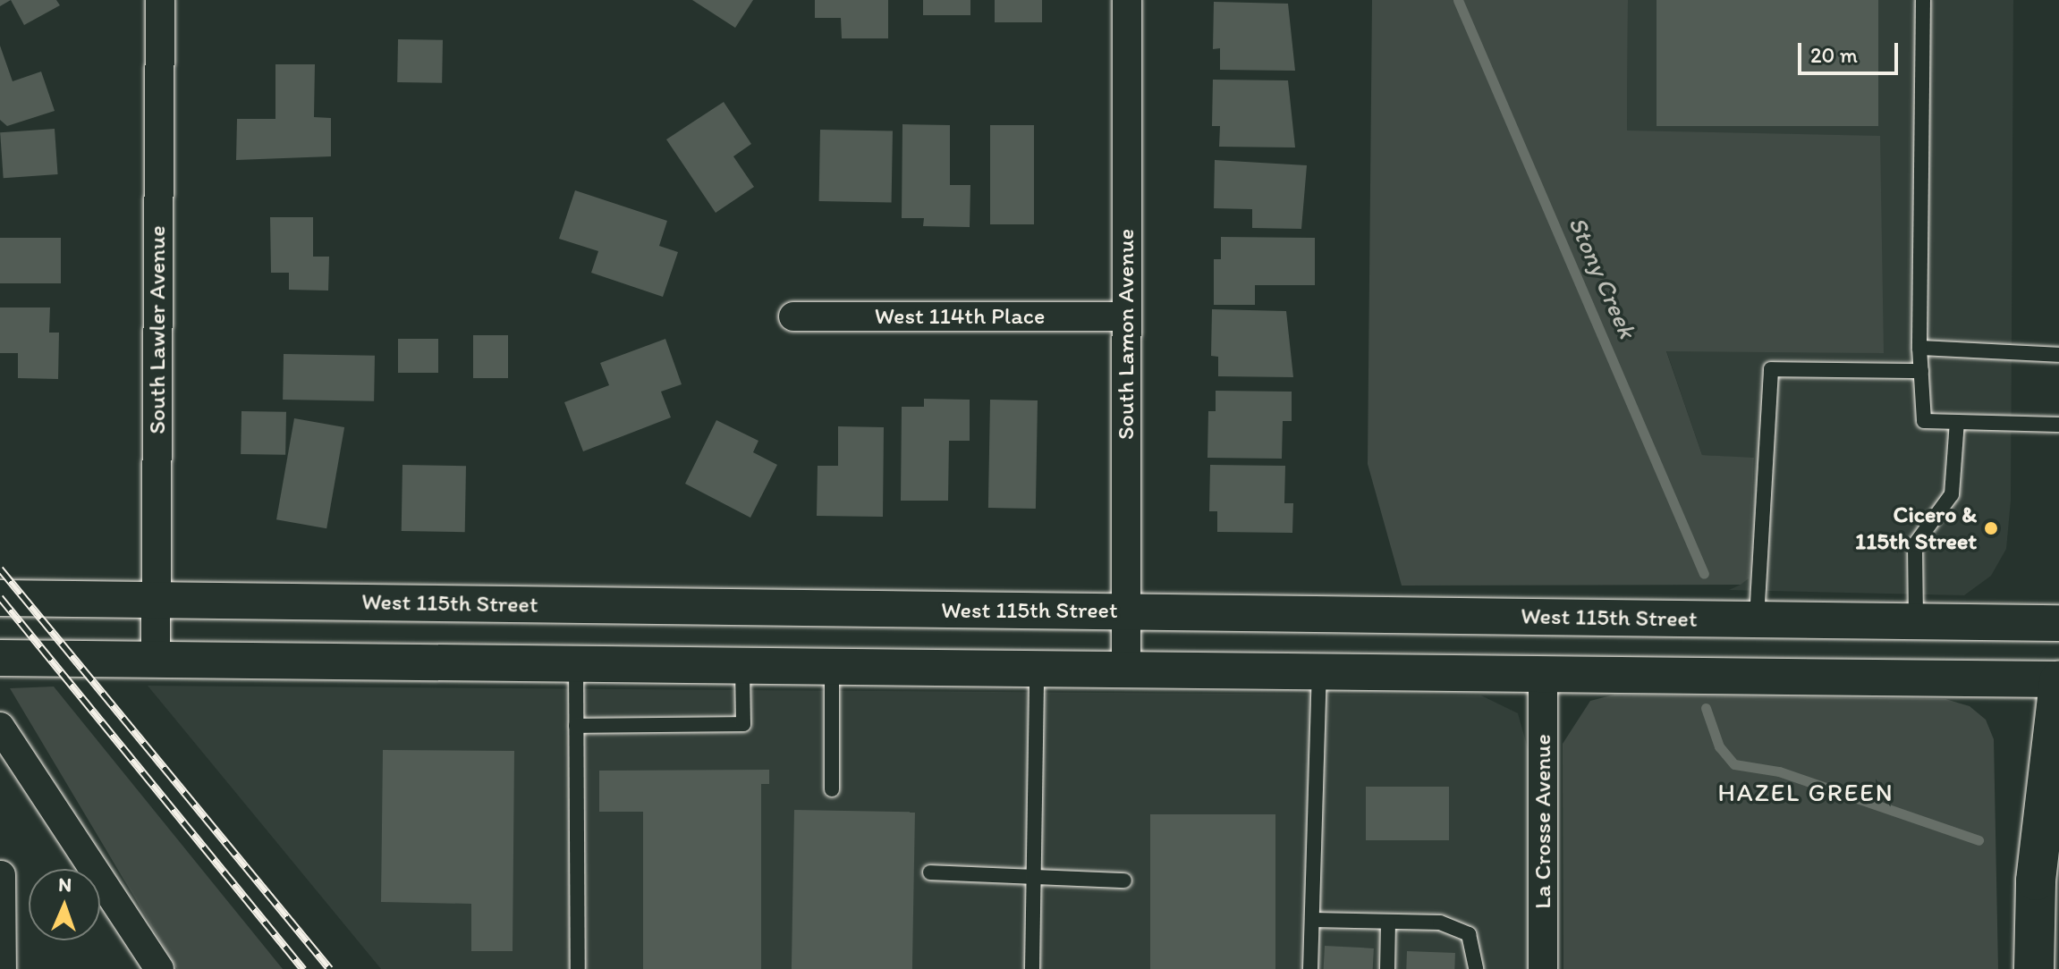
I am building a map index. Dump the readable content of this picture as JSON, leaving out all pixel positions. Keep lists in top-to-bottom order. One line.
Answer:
{"streets":{"street":["West 114th Place","South Lawler Avenue","South Lamon Avenue","West 115th Street","La Crosse Avenue"]},"crossings":[["West 114th Place","South Lamon Avenue"],["South Lawler Avenue","West 115th Street"],["South Lamon Avenue","West 115th Street"]],"districts":["HAZEL GREEN"],"water":["Stony Creek"],"places":["Cicero & 115th Street"],"scale_bar":"20 m","north":"top"}
